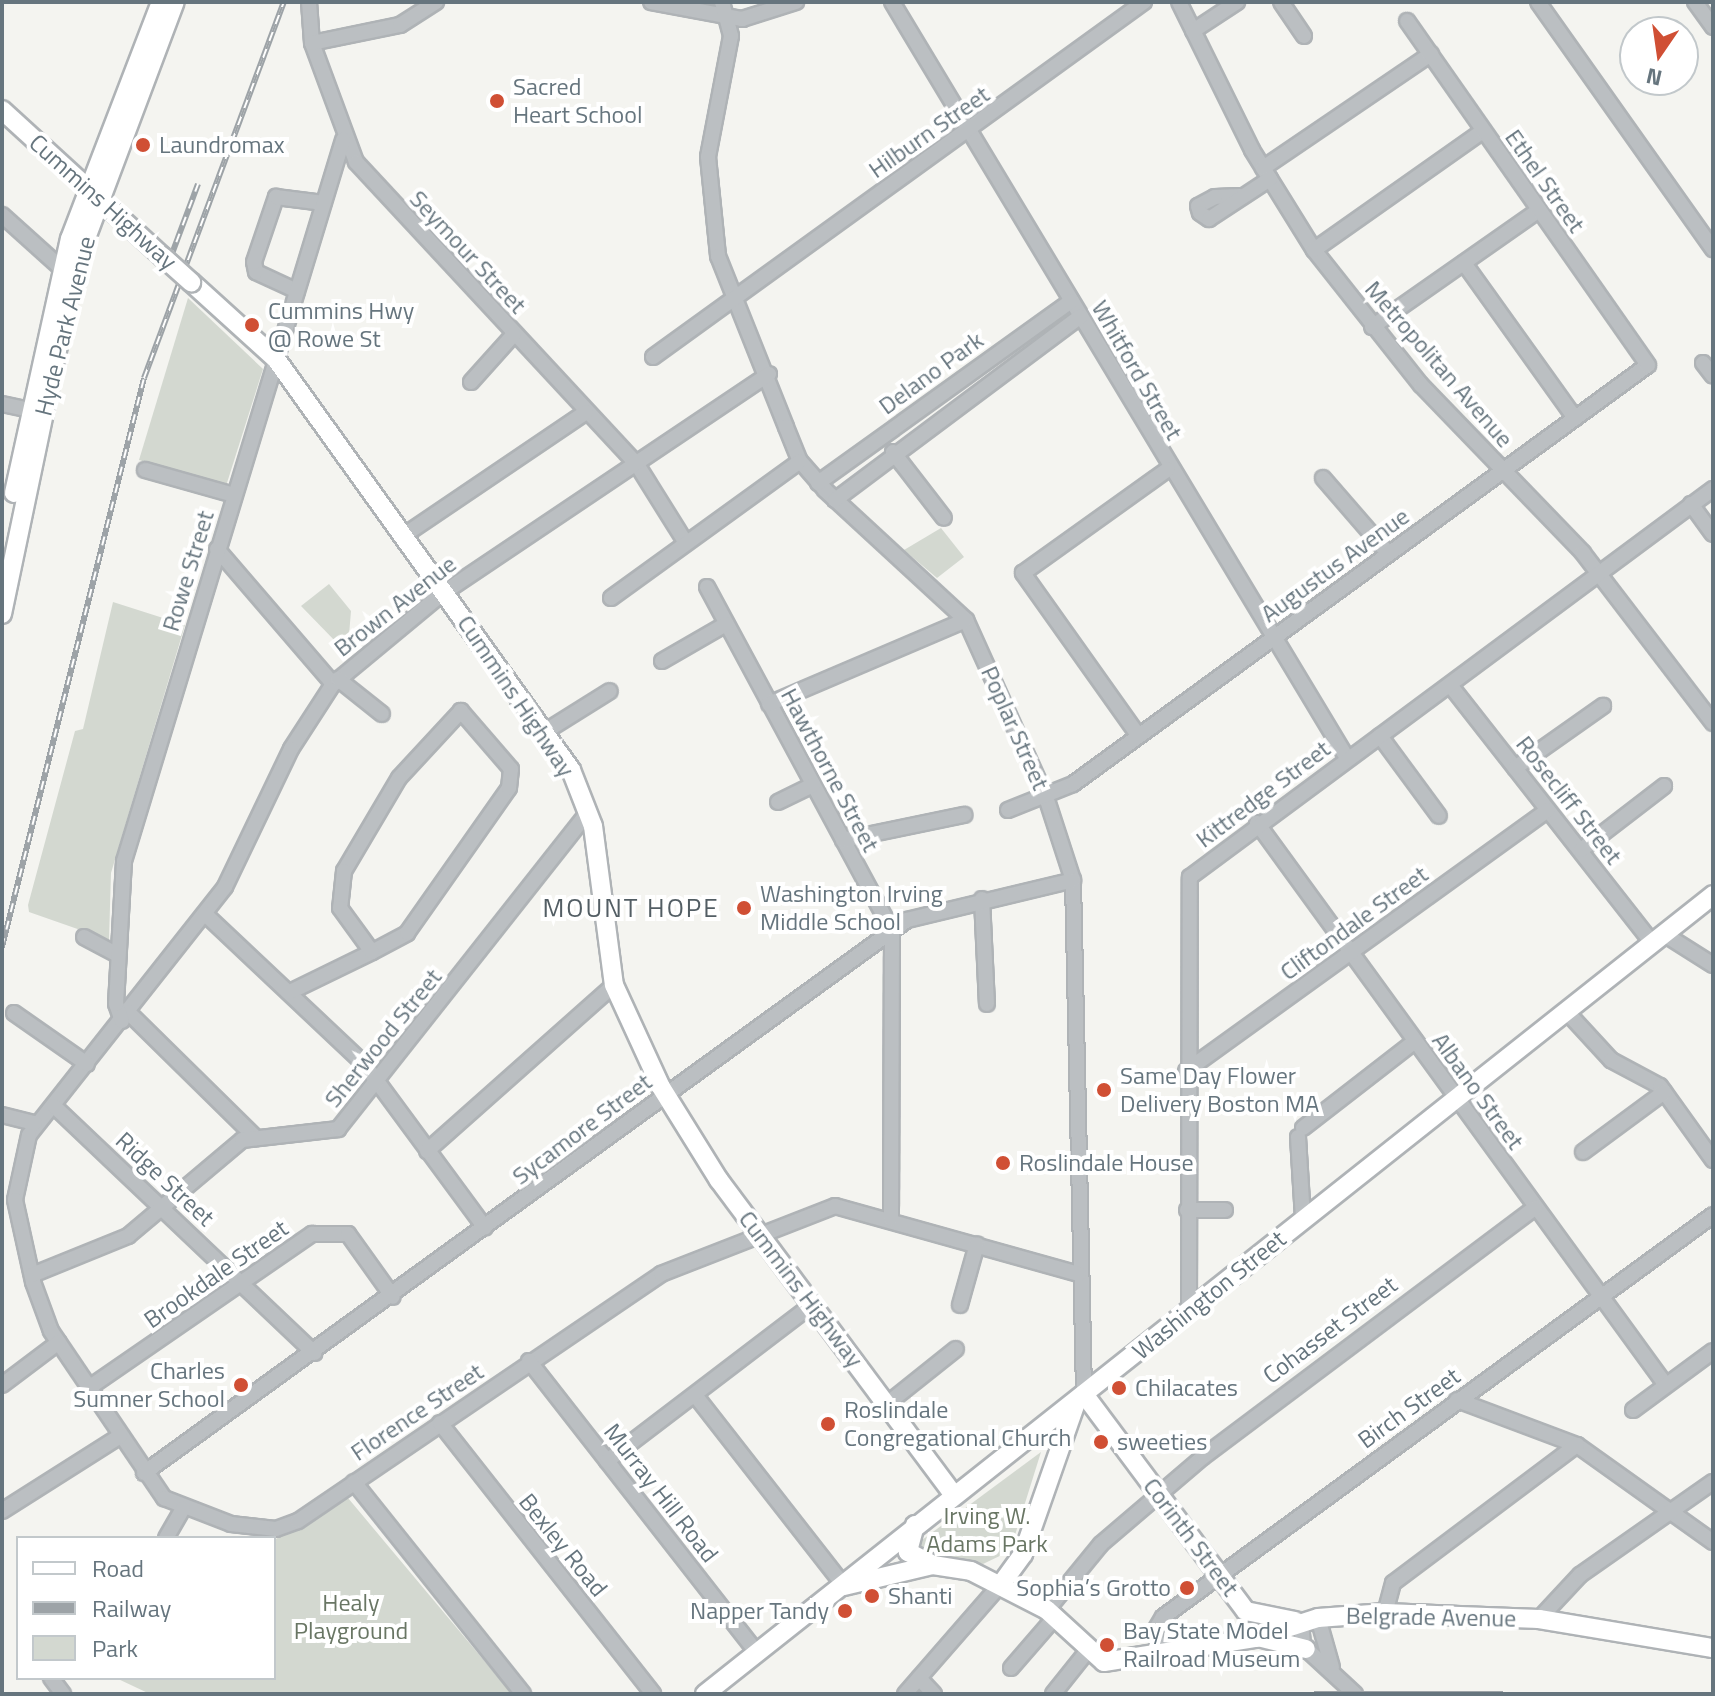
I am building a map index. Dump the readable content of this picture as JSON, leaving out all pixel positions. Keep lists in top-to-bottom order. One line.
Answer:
{"streets":{"main road":["Cummins Highway","Hyde Park Avenue","Poplar Street","Washington Street","Corinth Street","Belgrade Avenue"],"street":["Hilburn Street","Ethel Street","Seymour Street","Metropolitan Avenue","Whitford Street","Delano Park","Augustus Avenue","Rowe Street","Brown Avenue","Hawthorne Street","Kittredge Street","Rosecliff Street","Cliftondale Street","Sherwood Street","Albano Street","Sycamore Street","Ridge Street","Brookdale Street","Cohasset Street","Birch Street","Florence Street","Murray Hill Road","Bexley Road"]},"crossings":[["Hilburn Street","Whitford Street"],["Hilburn Street","Poplar Street"],["Ethel Street","Augustus Avenue"],["Cummins Highway","Hyde Park Avenue"],["Cummins Highway","Rowe Street"],["Cummins Highway","Brown Avenue"],["Cummins Highway","Sherwood Street"],["Cummins Highway","Sycamore Street"],["Cummins Highway","Washington Street"],["Cummins Highway","Florence Street"],["Seymour Street","Rowe Street"],["Seymour Street","Brown Avenue"],["Metropolitan Avenue","Augustus Avenue"],["Metropolitan Avenue","Kittredge Street"],["Whitford Street","Delano Park"],["Whitford Street","Augustus Avenue"],["Whitford Street","Kittredge Street"],["Delano Park","Poplar Street"],["Augustus Avenue","Poplar Street"],["Rowe Street","Brown Avenue"],["Brown Avenue","Poplar Street"],["Brown Avenue","Ridge Street"],["Poplar Street","Sycamore Street"],["Poplar Street","Washington Street"],["Poplar Street","Florence Street"],["Poplar Street","Corinth Street"],["Hawthorne Street","Sycamore Street"],["Hawthorne Street","Florence Street"],["Kittredge Street","Rosecliff Street"],["Kittredge Street","Cliftondale Street"],["Kittredge Street","Albano Street"],["Kittredge Street","Washington Street"],["Rosecliff Street","Cliftondale Street"],["Rosecliff Street","Washington Street"],["Cliftondale Street","Albano Street"],["Sherwood Street","Ridge Street"],["Albano Street","Washington Street"],["Albano Street","Cohasset Street"],["Albano Street","Birch Street"],["Sycamore Street","Ridge Street"],["Sycamore Street","Brookdale Street"],["Ridge Street","Brookdale Street"],["Washington Street","Murray Hill Road"],["Washington Street","Corinth Street"],["Cohasset Street","Corinth Street"],["Birch Street","Corinth Street"],["Birch Street","Belgrade Avenue"],["Florence Street","Murray Hill Road"],["Florence Street","Bexley Road"],["Corinth Street","Belgrade Avenue"]],"districts":["MOUNT HOPE"],"parks":["Irving W. Adams Park","Healy Playground"],"places":["Sacred Heart School","Laundromax","Cummins Hwy @ Rowe St","Washington Irving Middle School","Same Day Flower Delivery Boston MA","Roslindale House","Charles Sumner School","Chilacates","Roslindale Congregational Church","sweeties","Sophia’s Grotto","Shanti","Napper Tandy","Bay State Model Railroad Museum"],"legend":["Road","Railway","Park"],"north":"bottom"}
